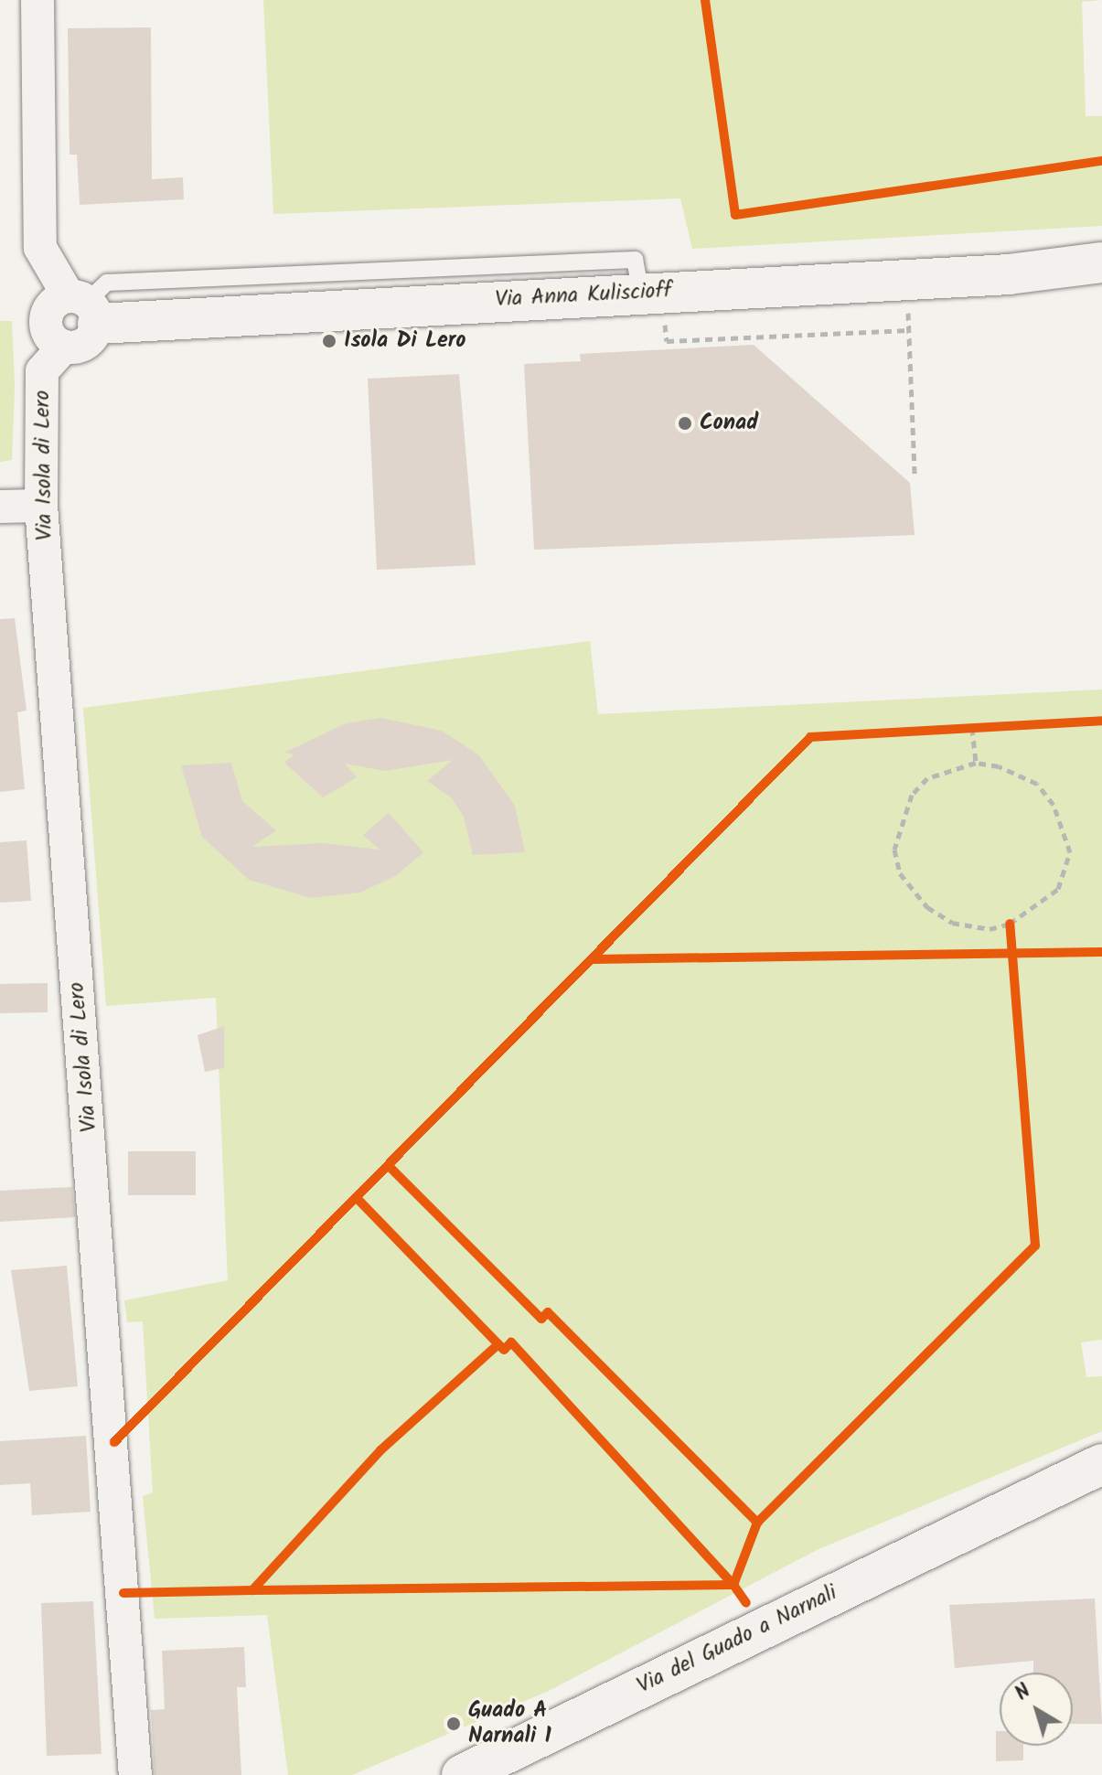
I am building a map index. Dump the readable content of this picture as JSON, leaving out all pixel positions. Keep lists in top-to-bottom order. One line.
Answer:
{"streets":{"street":["Via Anna Kuliscioff","Via Isola di Lero","Via del Guado a Narnali"]},"crossings":[["Via Anna Kuliscioff","Via Isola di Lero"]],"places":["Isola Di Lero","Conad","Guado A Narnali 1"],"north":"top left"}
